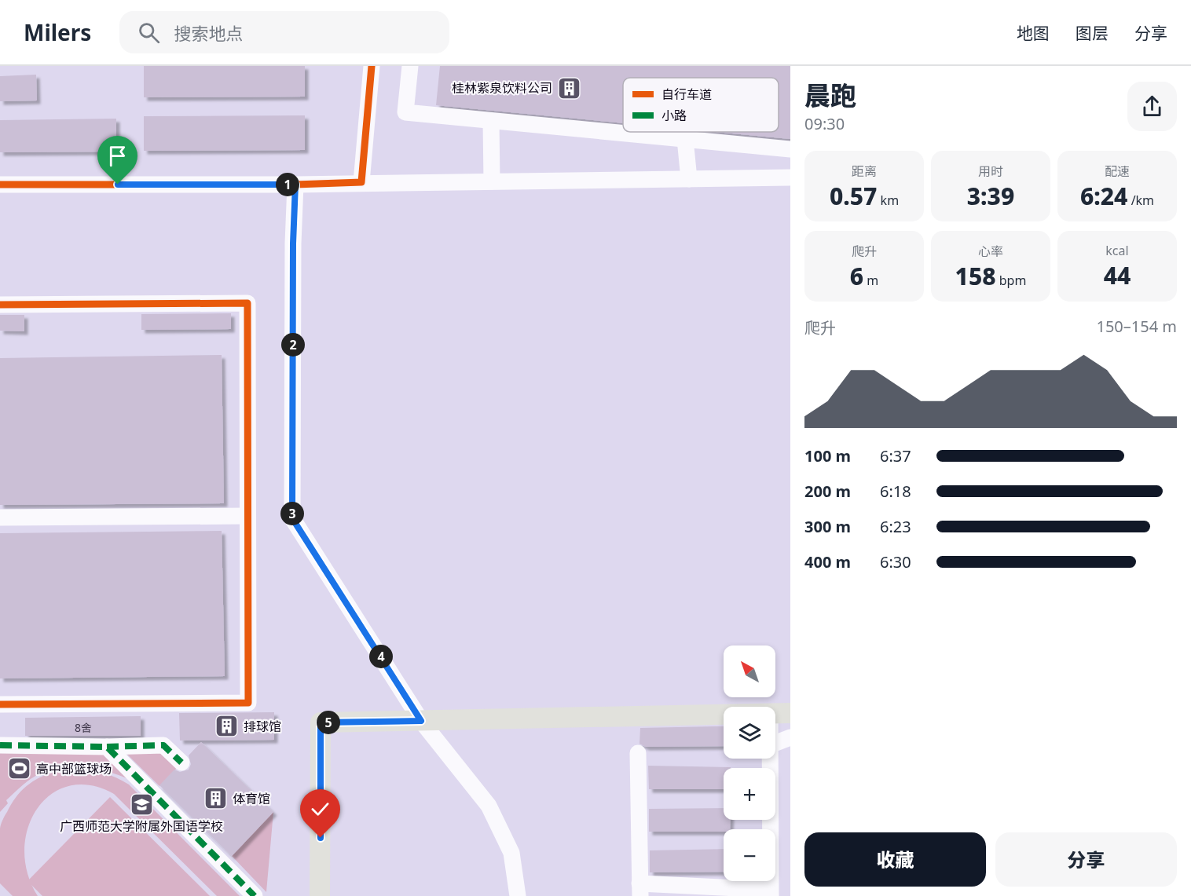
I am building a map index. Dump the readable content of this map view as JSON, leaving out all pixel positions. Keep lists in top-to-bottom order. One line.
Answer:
{"places":{"building":["桂林紫泉饮料公司","排球馆","体育馆"],"sports":["高中部篮球场"],"school or university":["广西师范大学附属外国语学校"]},"house_numbers":["8舍"],"legend":["自行车道","小路"],"north":"top left","page":{"header":"Milers","search":"搜索地点","nav":["地图","图层","分享"],"heading":["晨跑","09:30"],"stats":[["距离","0.57 km"],["用时","3:39"],["配速","6:24 /km"],["爬升","6 m"],["心率","158 bpm"],["kcal","44"]],"pins":["1","2","3","4","5"],"chart":["爬升","150–154 m"],"list":[{"name":"100 m","note":"6:37"},{"name":"200 m","note":"6:18"},{"name":"300 m","note":"6:23"},{"name":"400 m","note":"6:30"}],"map_buttons":["+","−"],"buttons":["收藏","分享"]}}
